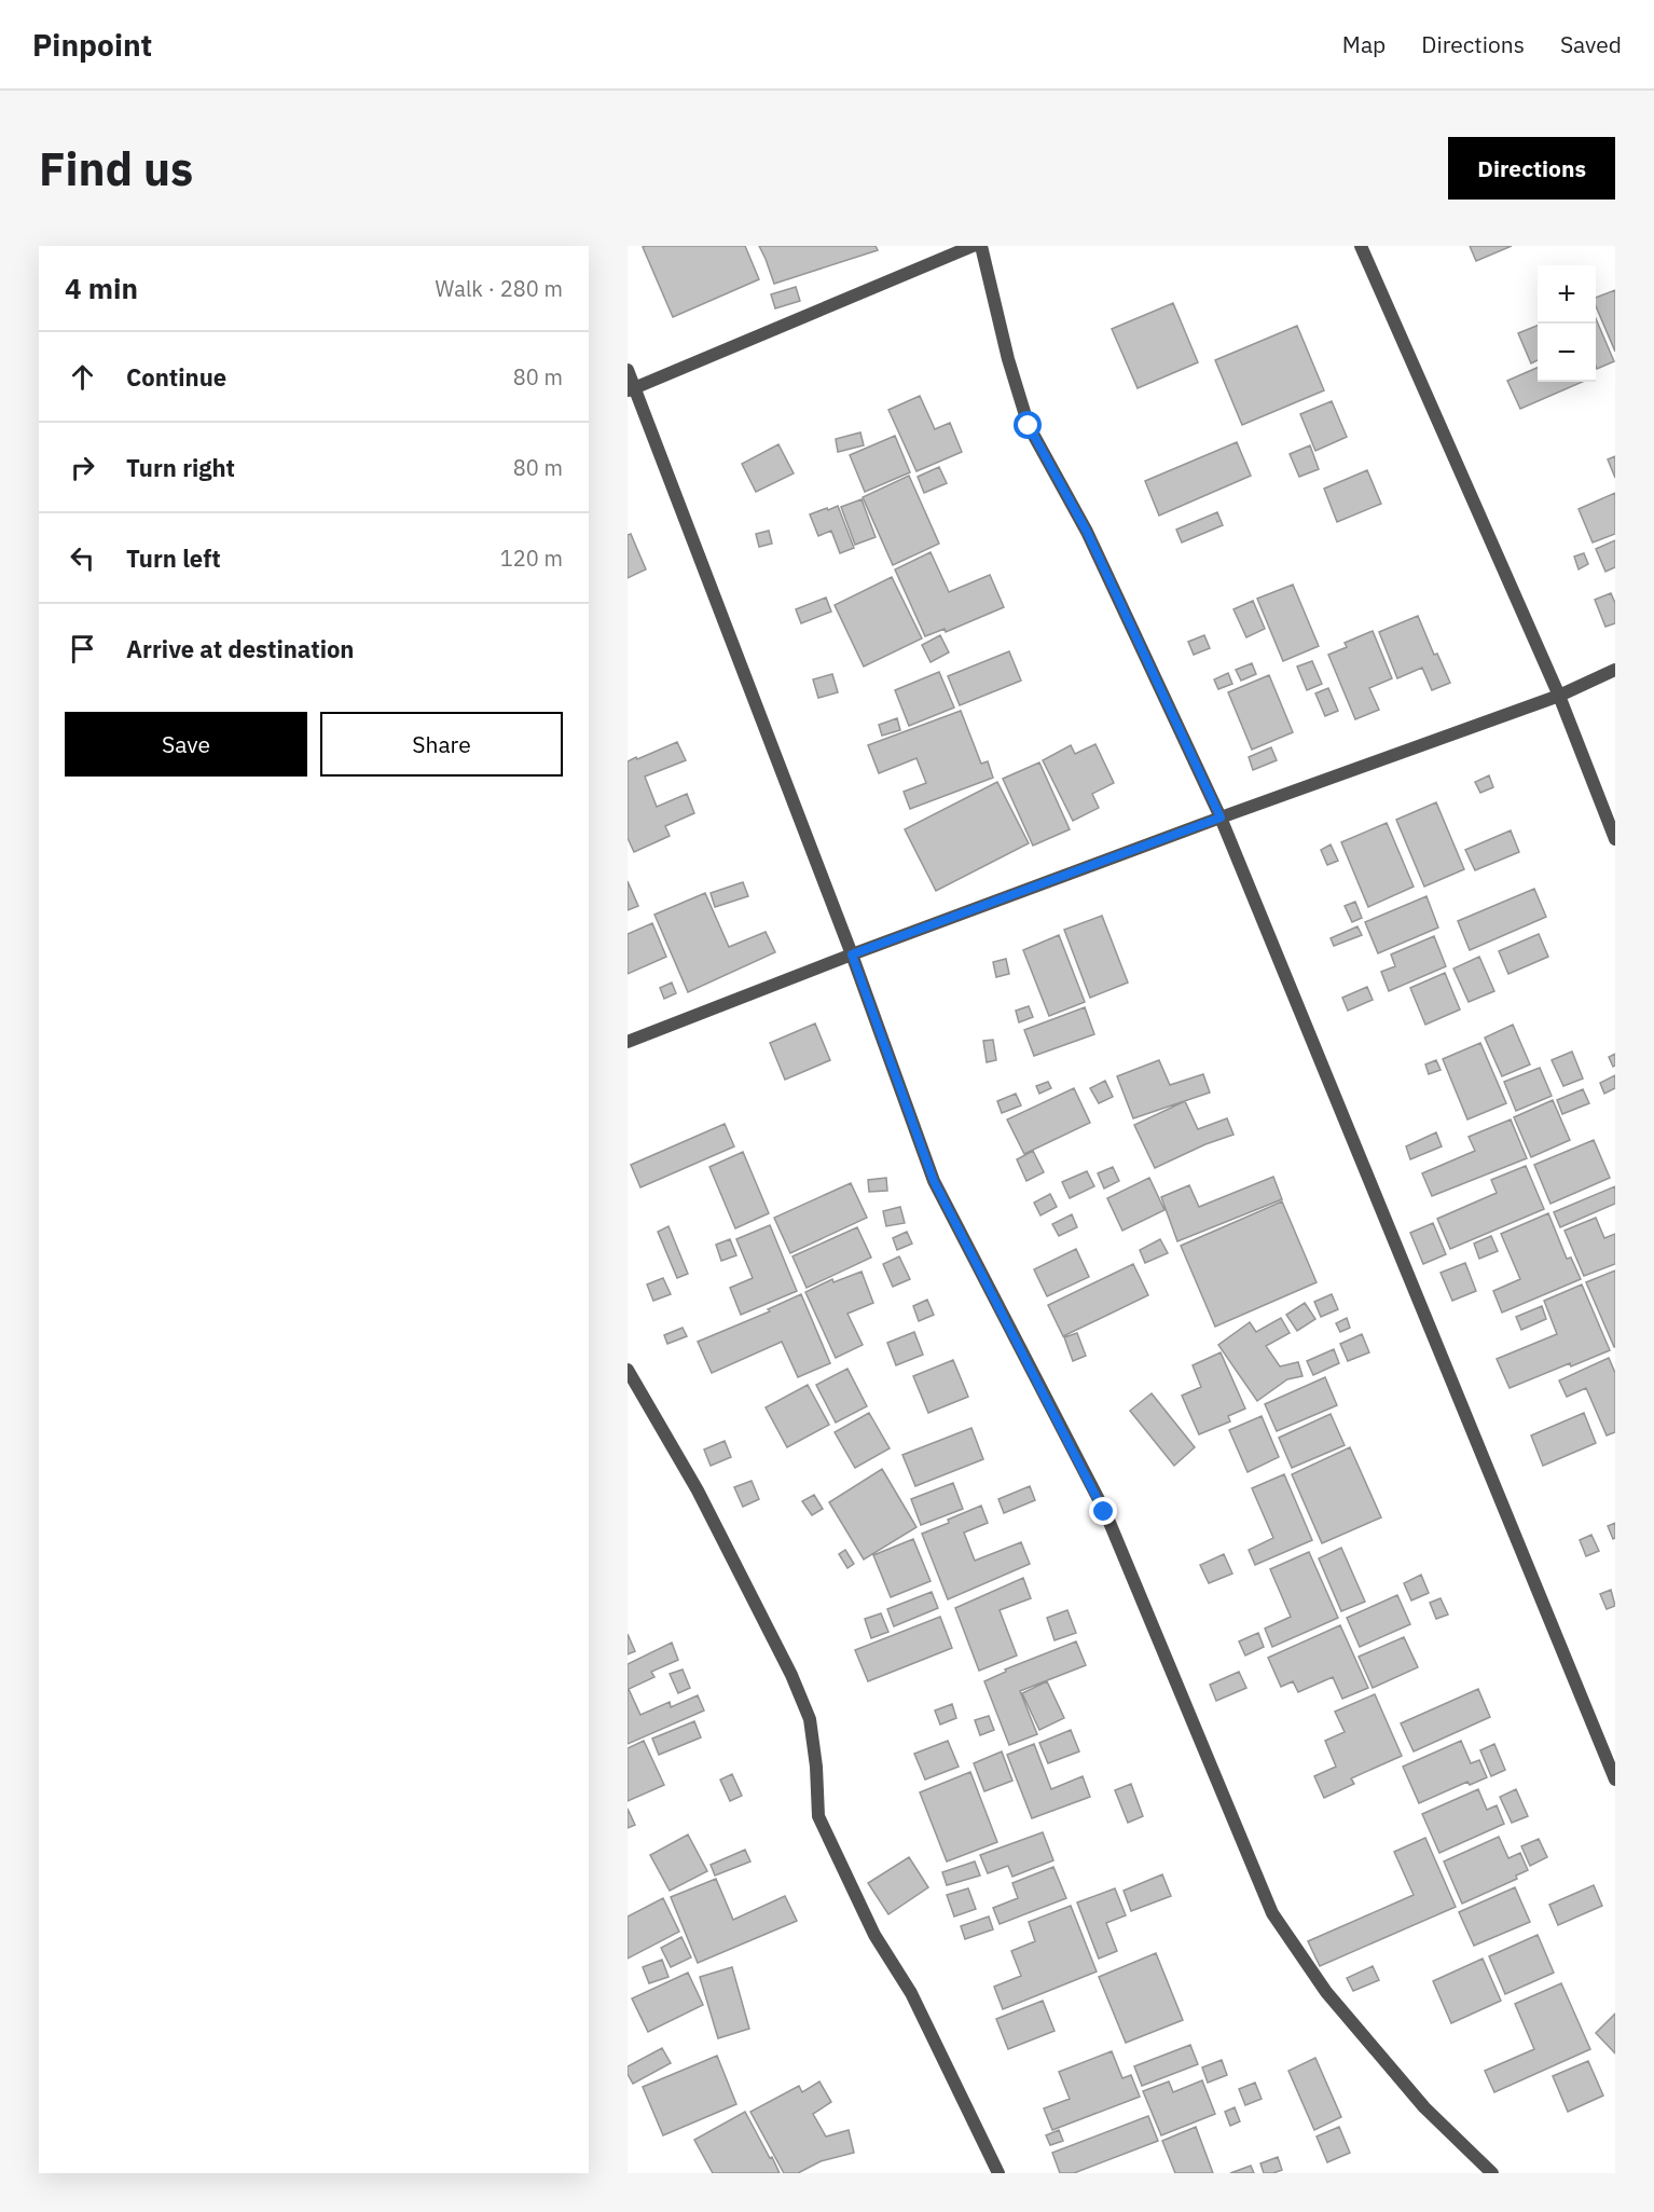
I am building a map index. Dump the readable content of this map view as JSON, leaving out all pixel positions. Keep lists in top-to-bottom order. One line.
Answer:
{"page":{"header":"Pinpoint","nav":["Map","Directions","Saved"],"buttons":["Directions",["Save","Share"]],"title":"Find us","heading":["4 min","Walk · 280 m"],"map_buttons":["+","−"],"list":[["Continue","80 m"],["Turn right","80 m"],["Turn left","120 m"],"Arrive at destination"]}}
